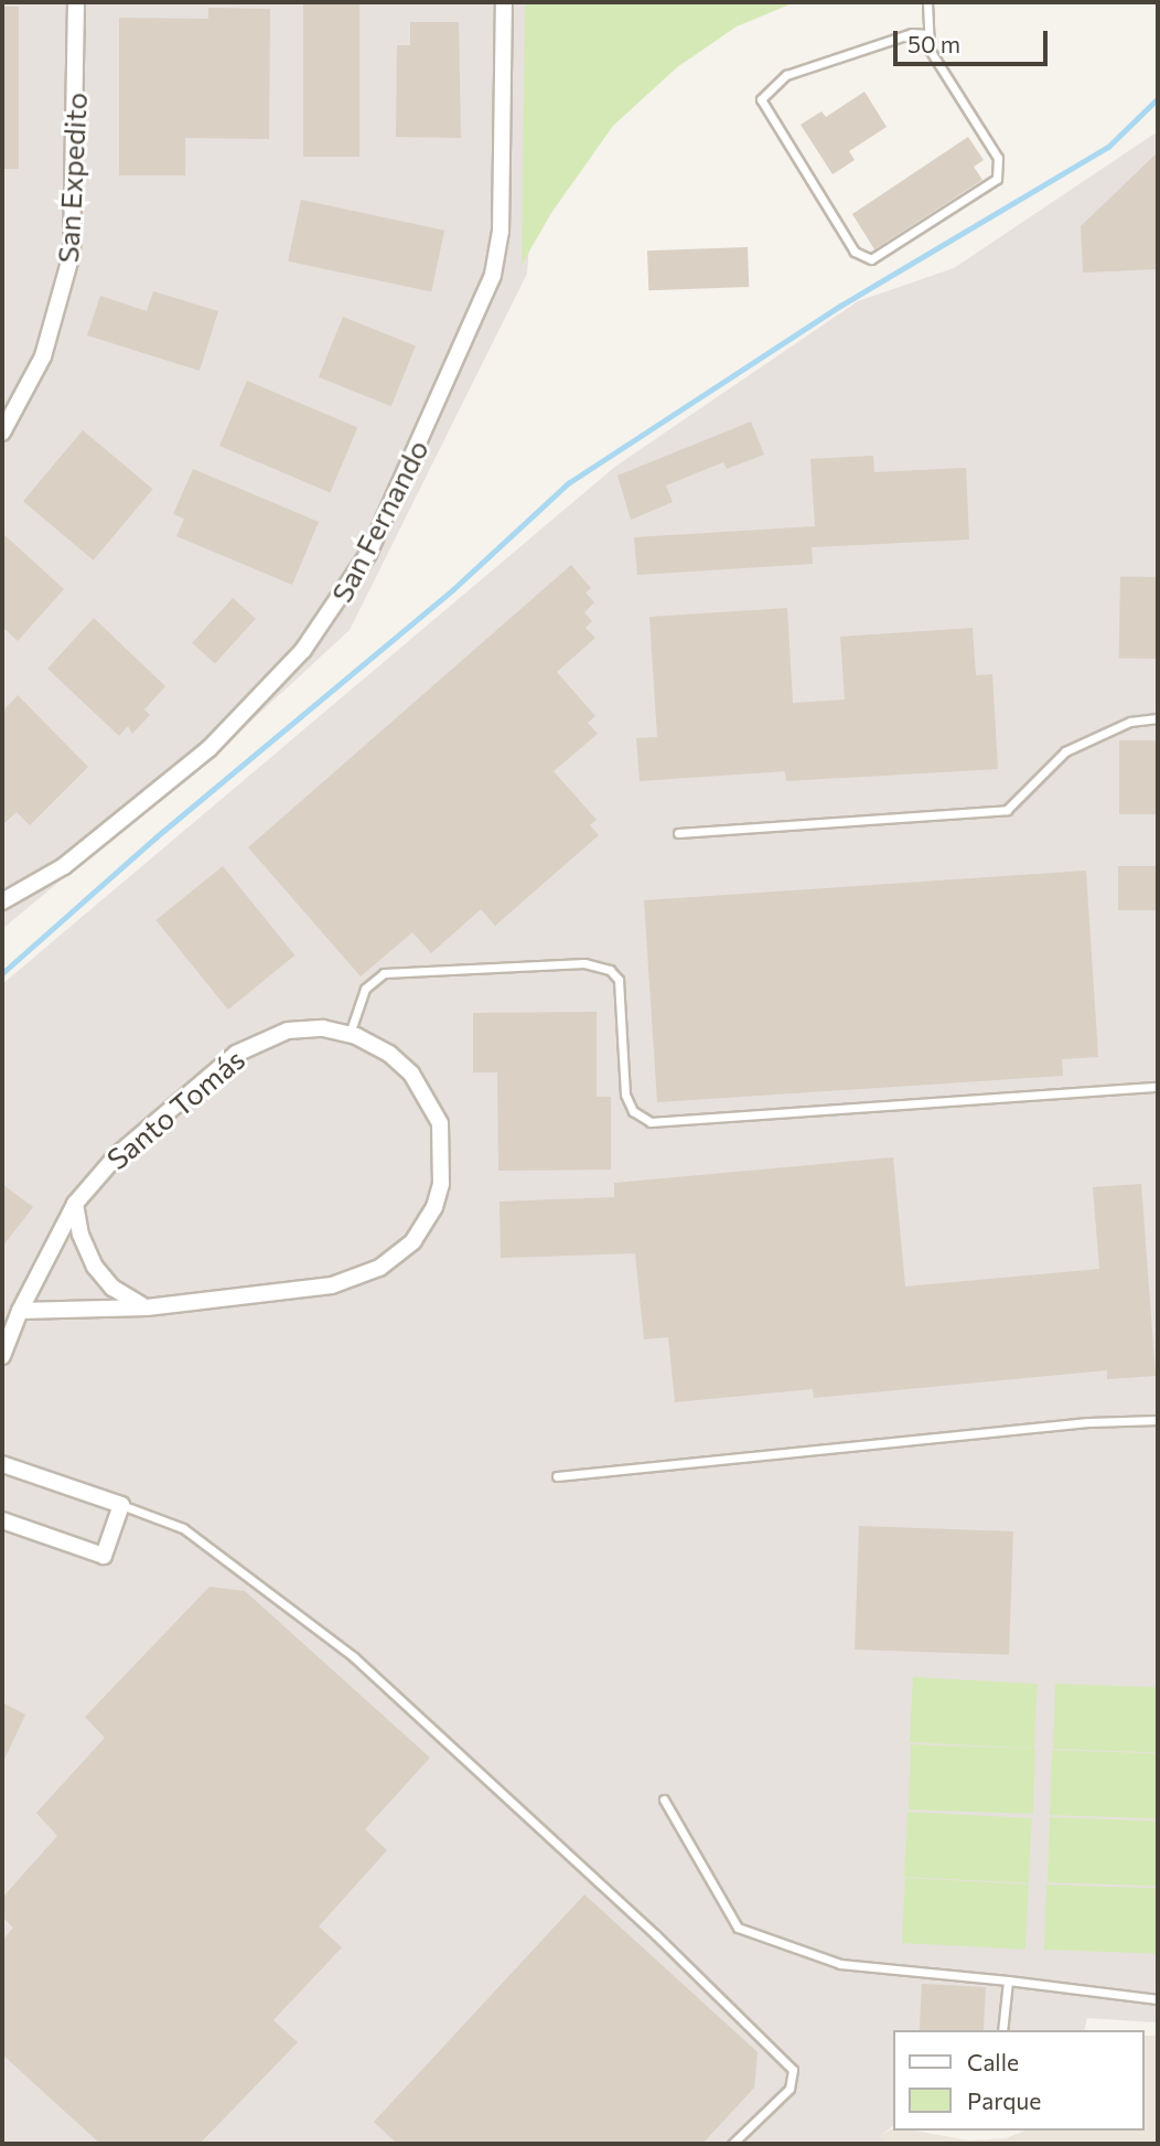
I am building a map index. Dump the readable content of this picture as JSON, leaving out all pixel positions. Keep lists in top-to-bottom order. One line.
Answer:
{"streets":{"street":["San Expedito","San Fernando","Santo Tomás"]},"legend":["Calle","Parque"],"scale_bar":"50 m"}
